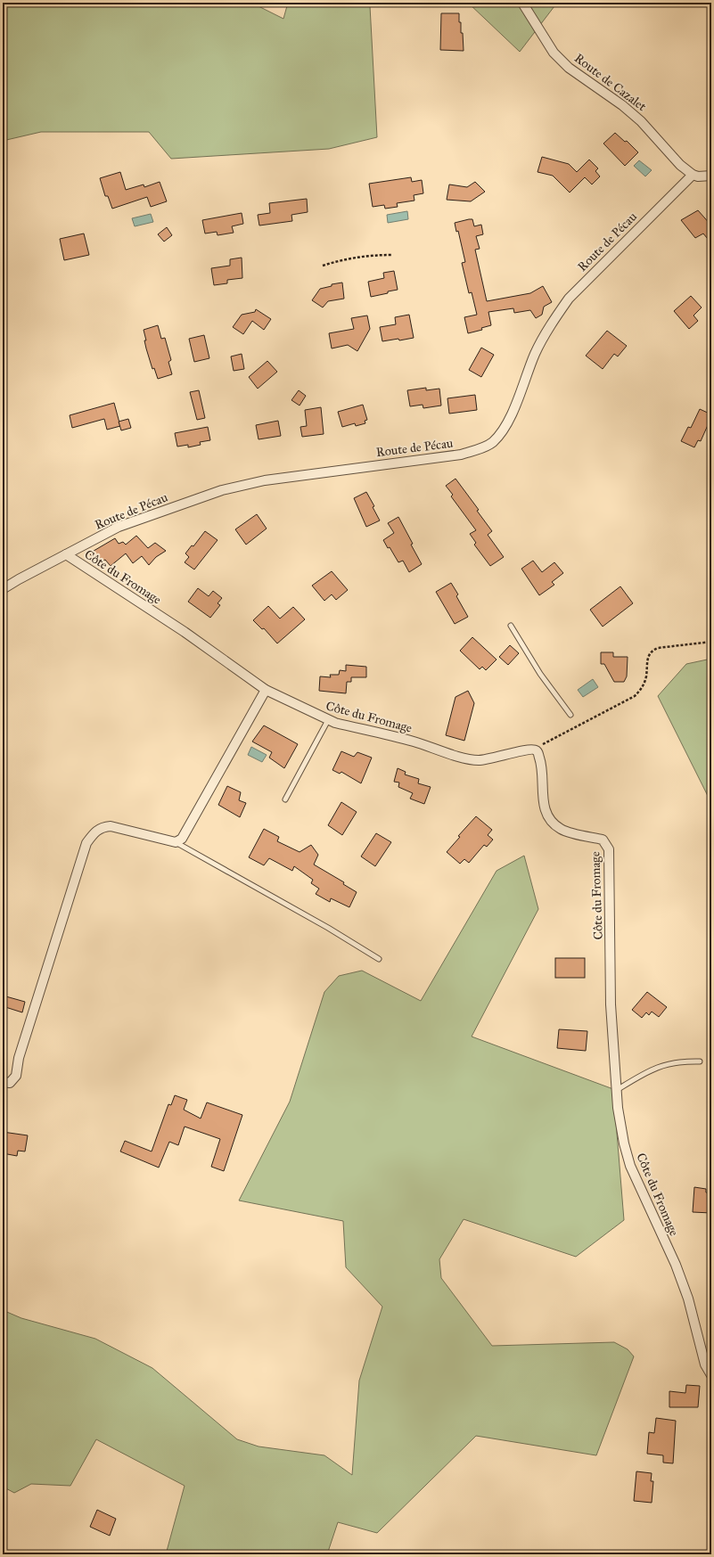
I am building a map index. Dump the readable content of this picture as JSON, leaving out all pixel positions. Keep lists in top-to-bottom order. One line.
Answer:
{"streets":{"street":["Route de Cazalet","Route de Pécau","Côte du Fromage"]},"crossings":[["Route de Cazalet","Route de Pécau"],["Route de Pécau","Côte du Fromage"]]}
